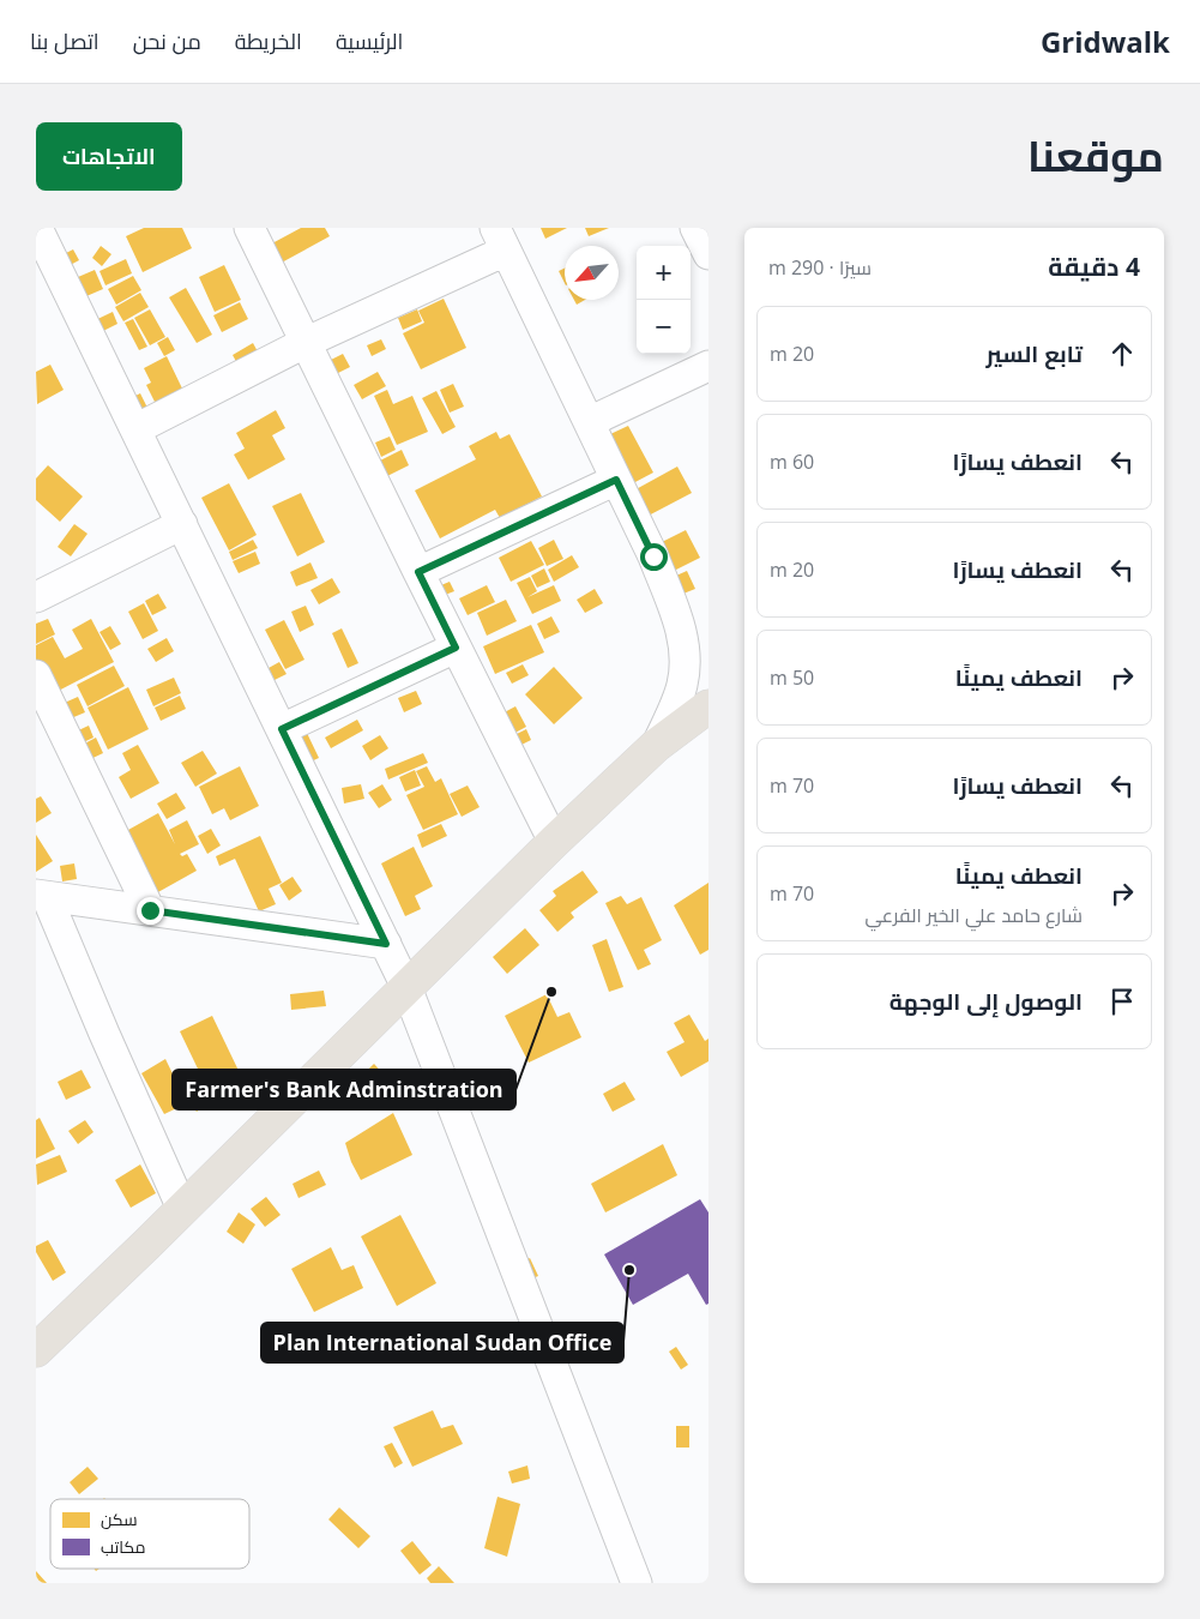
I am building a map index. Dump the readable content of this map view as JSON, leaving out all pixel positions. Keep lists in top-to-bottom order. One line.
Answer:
{"places":["Farmer's Bank Adminstration","Plan International Sudan Office"],"legend":["سكن","مكاتب"],"north":"bottom left","page":{"header":"Gridwalk","nav":["الرئيسية","الخريطة","من نحن","اتصل بنا"],"title":"موقعنا","buttons":"الاتجاهات","heading":["4 دقيقة","سيرًا · 290 m"],"map_buttons":["+","−"],"list":[["تابع السير","20 m"],["انعطف يسارًا","60 m"],["انعطف يسارًا","20 m"],["انعطف يمينًا","50 m"],["انعطف يسارًا","70 m"],["انعطف يمينًا","شارع حامد علي الخير الفرعي","70 m"],"الوصول إلى الوجهة"]}}
